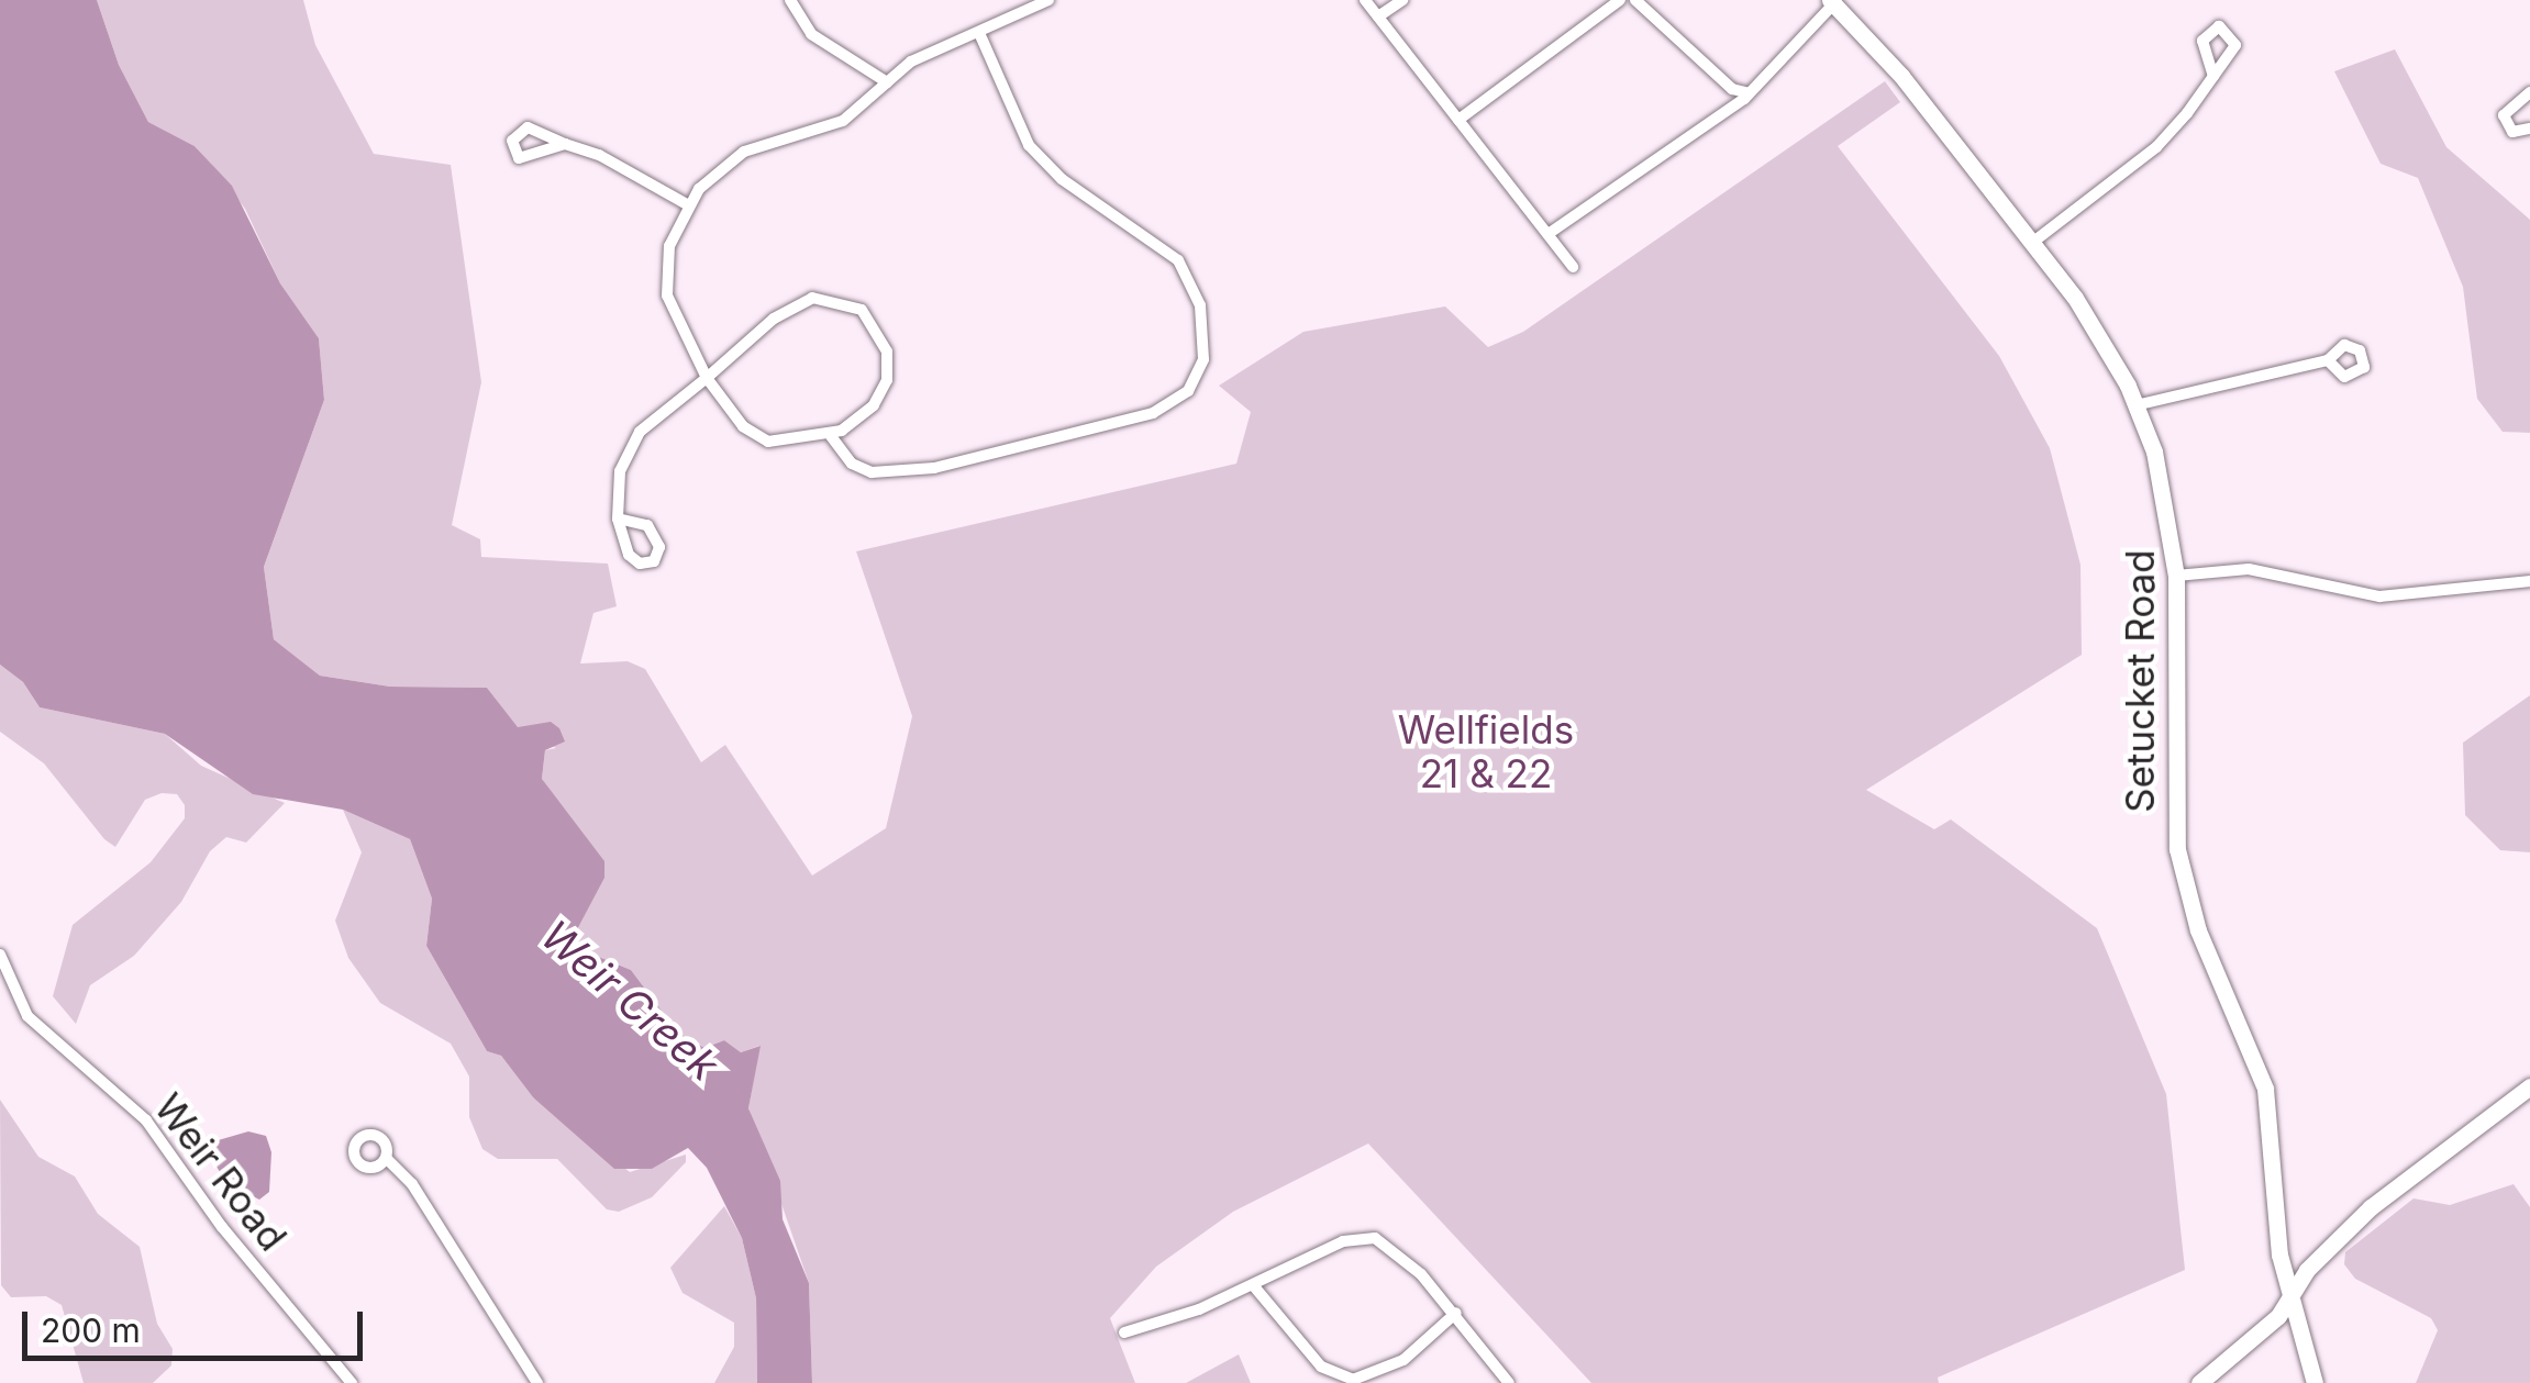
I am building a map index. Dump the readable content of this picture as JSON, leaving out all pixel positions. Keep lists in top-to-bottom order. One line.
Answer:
{"streets":{"main road":["Setucket Road"],"street":["Weir Road"]},"water":["Weir Creek"],"parks":["Wellfields 21 & 22"],"scale_bar":"200 m"}
